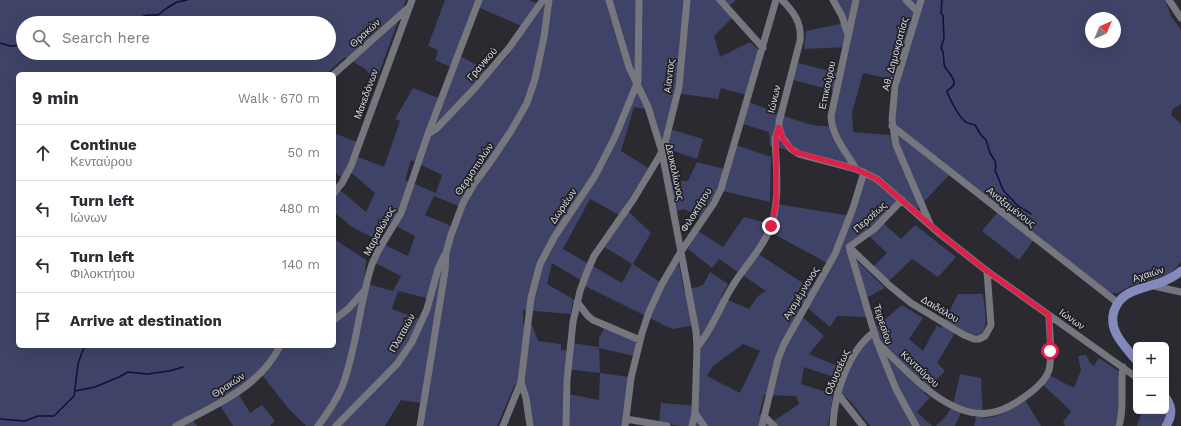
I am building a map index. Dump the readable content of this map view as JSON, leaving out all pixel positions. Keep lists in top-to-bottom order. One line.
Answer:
{"streets":{"main road":["Αχαιών"],"street":["Θρακών","Αθ. Δημοκρατίας","Γρανικού","Aiαντος","Επικούρου","Μακεδόνων","Ιώνων","Θερμοπυλών","Δευκαλίωνος","Δωριέων","Αναξαμένους","Φιλοκτήτου","Περσέως","Μαραθώνος","Αγαμέμνονος","Δαιδάλου","Τειρεσίου","Πλαταιών","Κενταύρου","Οδυσσέως"]},"crossings":[["Θρακών","Μακεδόνων"],["Αθ. Δημοκρατίας","Ιώνων"],["Αθ. Δημοκρατίας","Αναξαμένους"],["Γρανικού","Μαραθώνος"],["Aiαντος","Δευκαλίωνος"],["Επικούρου","Ιώνων"],["Ιώνων","Περσέως"],["Ιώνων","Αγαμέμνονος"],["Ιώνων","Δαιδάλου"],["Ιώνων","Κενταύρου"],["Θερμοπυλών","Πλαταιών"],["Δευκαλίωνος","Δωριέων"],["Δευκαλίωνος","Φιλοκτήτου"],["Αναξαμένους","Αχαιών"],["Περσέως","Δαιδάλου"],["Περσέως","Τειρεσίου"],["Αγαμέμνονος","Δαιδάλου"],["Δαιδάλου","Τειρεσίου"],["Τειρεσίου","Κενταύρου"],["Τειρεσίου","Οδυσσέως"]],"north":"top right","page":{"search":"Search here","heading":["9 min","Walk · 670 m"],"list":[["Continue","Κενταύρου","50 m"],["Turn left","Ιώνων","480 m"],["Turn left","Φιλοκτήτου","140 m"],"Arrive at destination"],"map_buttons":["+","−"]}}
